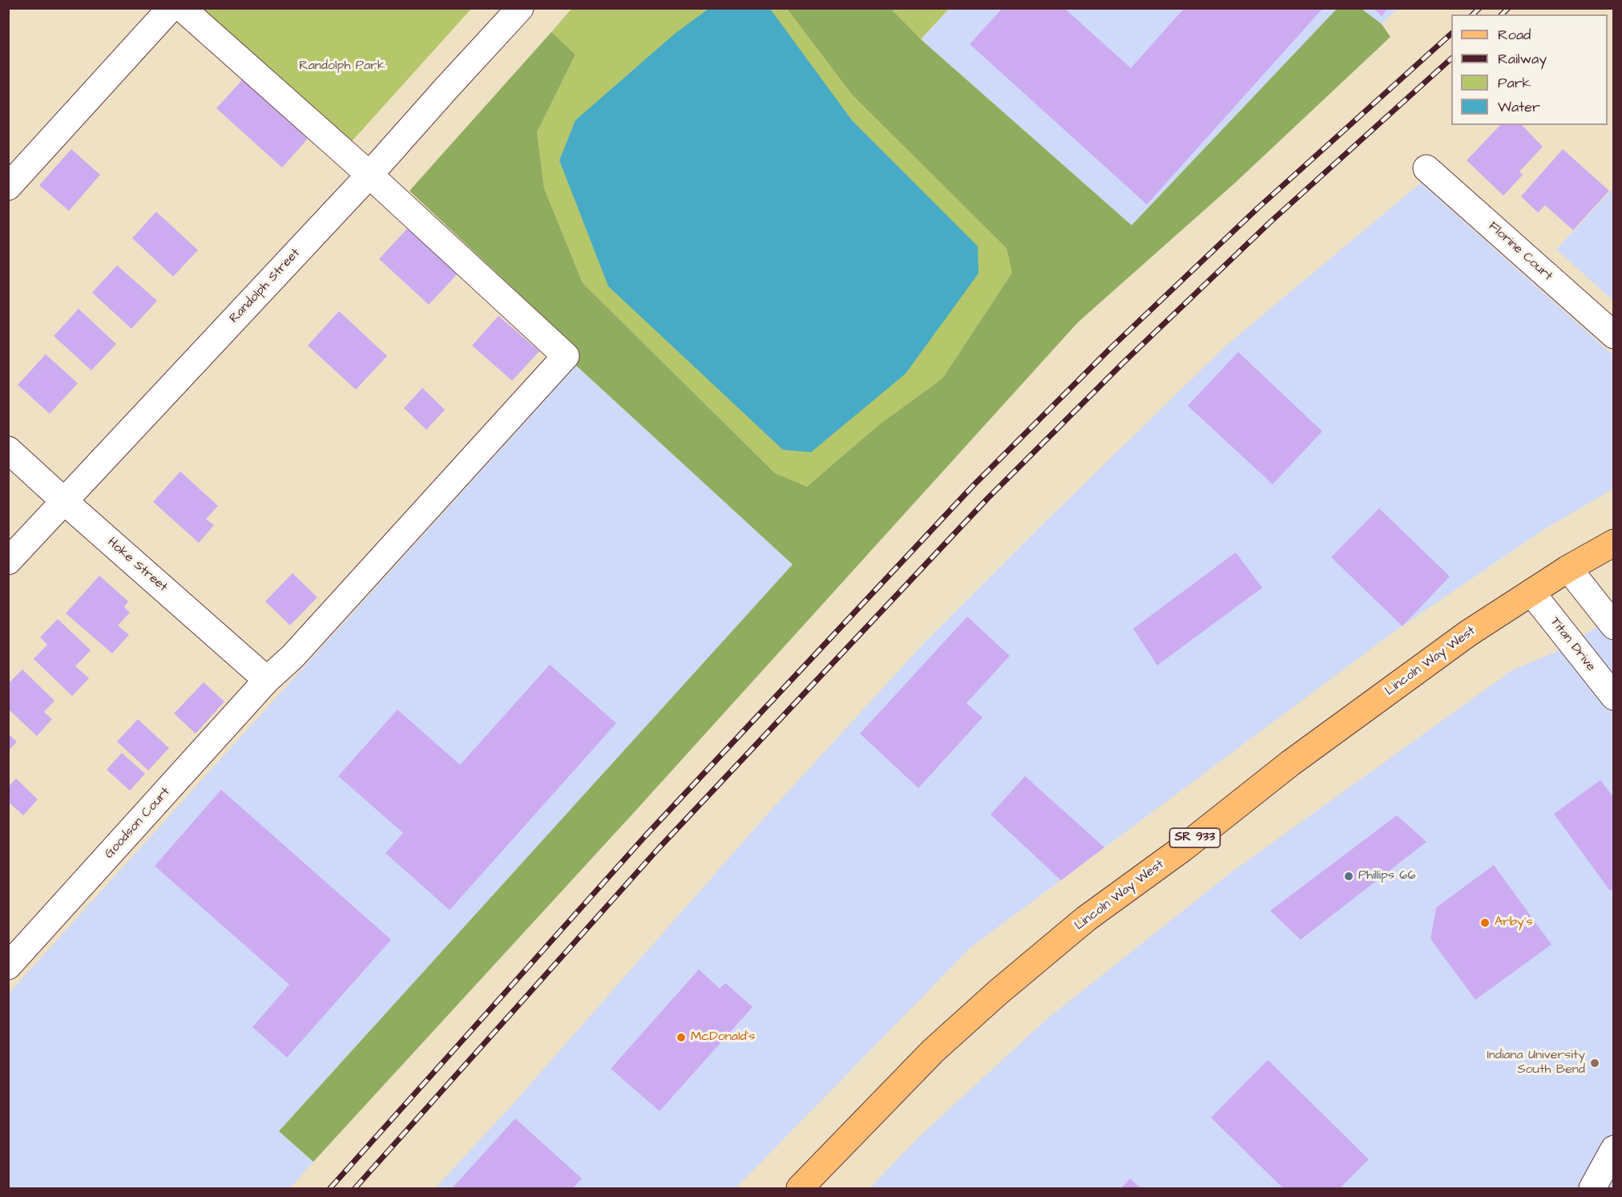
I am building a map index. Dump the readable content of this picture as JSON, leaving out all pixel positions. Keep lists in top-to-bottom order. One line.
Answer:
{"streets":{"main road":["Lincoln Way West","SR 933"],"street":["Florine Court","Randolph Street","Hoke Street","Titan Drive","Goodson Court"]},"crossings":[["Randolph Street","Hoke Street"],["Randolph Street","Goodson Court"],["Hoke Street","Goodson Court"],["Titan Drive","Lincoln Way West"]],"parks":["Randolph Park"],"places":["Phillips 66","Arby's","McDonald's","Indiana University South Bend"],"legend":["Road","Railway","Park","Water"]}
